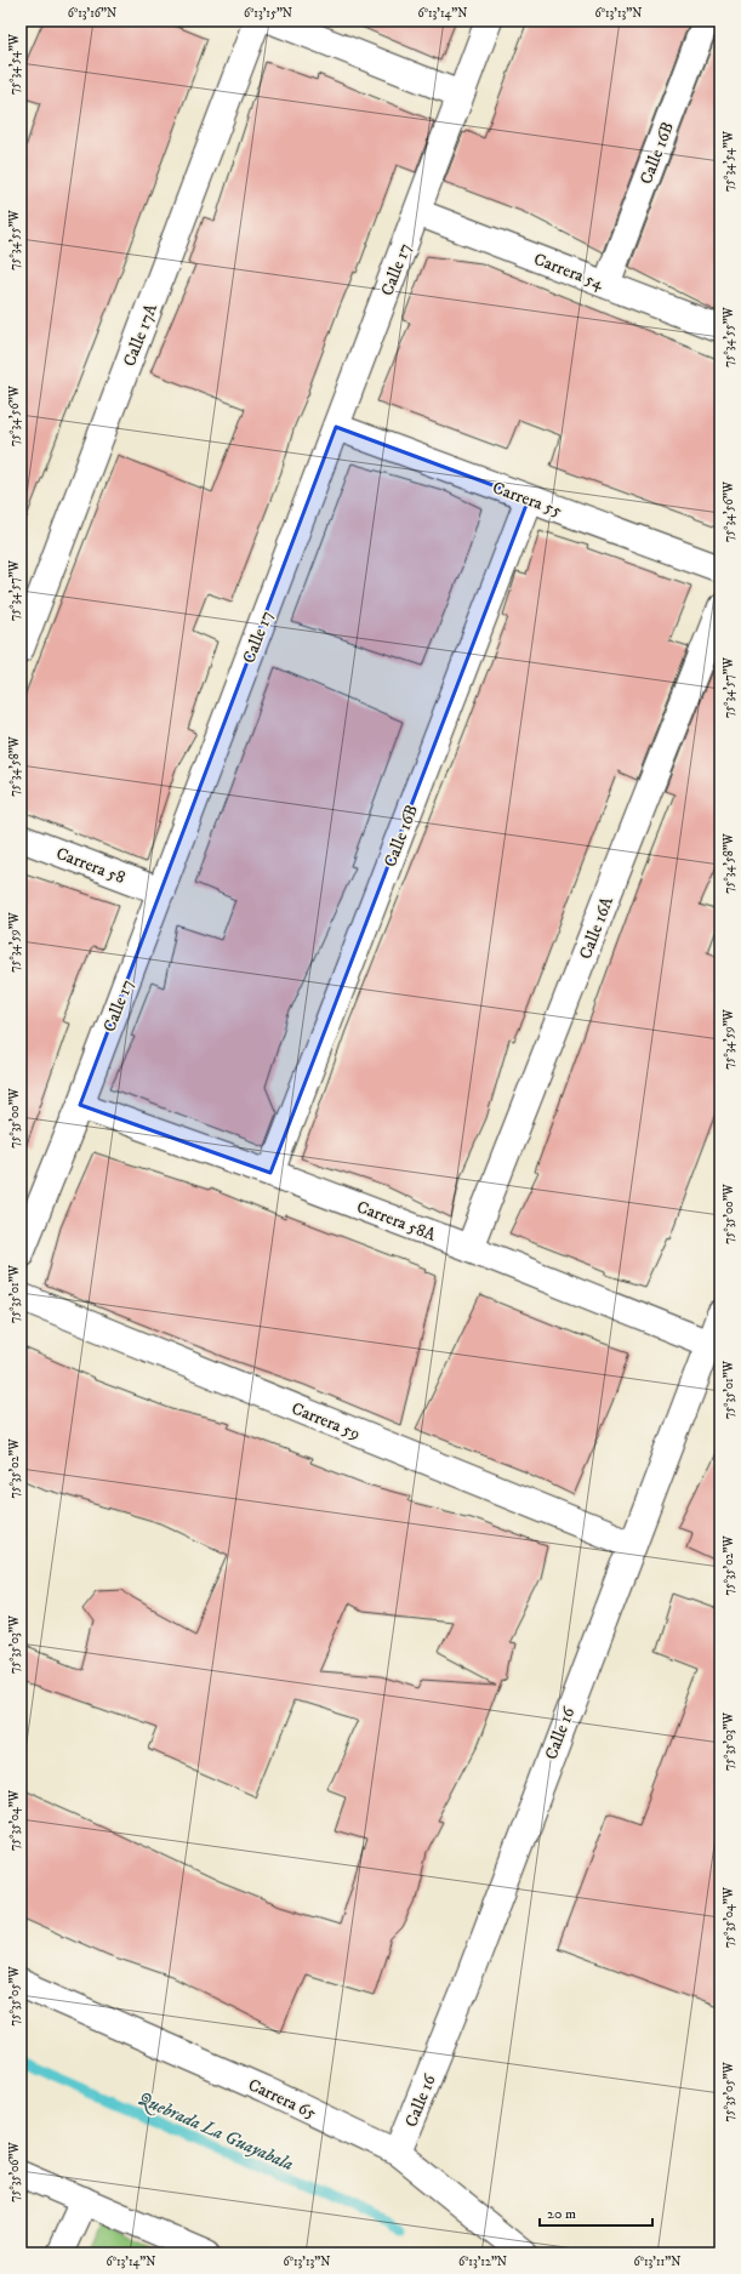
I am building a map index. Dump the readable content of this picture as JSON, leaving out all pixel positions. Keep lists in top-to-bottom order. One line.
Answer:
{"streets":{"street":["Calle 16B","Calle 17","Carrera 54","Calle 17A","Carrera 55","Carrera 58","Calle 16A","Carrera 58A","Carrera 59","Calle 16","Carrera 65"]},"crossings":[["Calle 16B","Carrera 54"],["Calle 16B","Carrera 55"],["Calle 16B","Carrera 58A"],["Calle 17","Carrera 54"],["Calle 17","Carrera 55"],["Calle 17","Carrera 58"],["Calle 17","Carrera 58A"],["Calle 16A","Carrera 58A"],["Carrera 58A","Calle 16"],["Carrera 59","Calle 16"],["Calle 16","Carrera 65"]],"water":["Quebrada La Guayabala"],"scale_bar":"20 m","coordinates":["6°13'16\"N","6°13'15\"N","6°13'14\"N","6°13'13\"N","75°34'54\"W","75°34'55\"W","75°34'56\"W","75°34'57\"W","75°34'58\"W","75°34'59\"W","75°35'00\"W","75°35'01\"W","75°35'02\"W","75°35'03\"W","75°35'04\"W","75°35'05\"W","75°35'06\"W","6°13'12\"N","6°13'11\"N"]}
